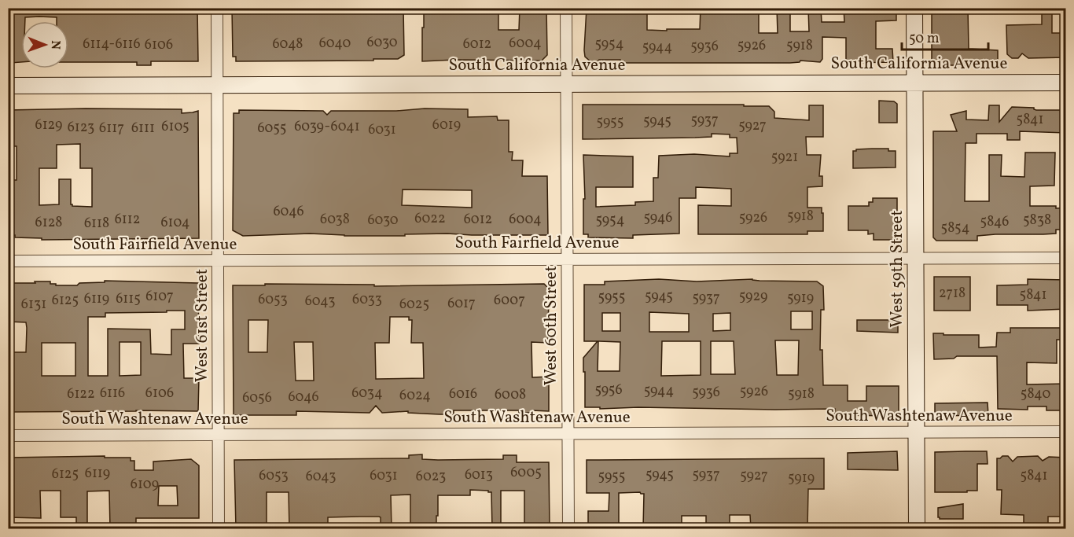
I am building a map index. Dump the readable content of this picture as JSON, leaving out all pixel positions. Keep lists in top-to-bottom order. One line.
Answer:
{"streets":{"street":["South California Avenue","South Fairfield Avenue","West 59th Street","West 61st Street","West 60th Street","South Washtenaw Avenue"]},"crossings":[["South California Avenue","West 59th Street"],["South California Avenue","West 61st Street"],["South California Avenue","West 60th Street"],["South Fairfield Avenue","West 59th Street"],["South Fairfield Avenue","West 61st Street"],["South Fairfield Avenue","West 60th Street"],["West 59th Street","South Washtenaw Avenue"],["West 61st Street","South Washtenaw Avenue"],["West 60th Street","South Washtenaw Avenue"]],"house_numbers":["6030","6040","6004","6114-6116","6048","6012","5954","6106","5926","5918","5936","5944","5841","5937","5945","5955","6129","6019","5927","6105","6039-6041","6123","6117","6111","6055","6031","5921","6046","5918","5946","5926","6022","6112","6038","6012","6004","6030","5954","5838","5846","6128","6104","6118","5854","2718","5841","6107","5945","5929","5955","5937","5919","6119","6115","6053","6033","6125","6007","6043","6017","6131","6025","5956","5944","5926","5936","6116","6106","6034","6122","6016","5918","5840","6008","6024","6046","6056","6005","6119","6125","6013","5945","5937","6053","6031","5927","5841","6043","6023","5955","5919","6109"],"scale_bar":"50 m","north":"right"}
